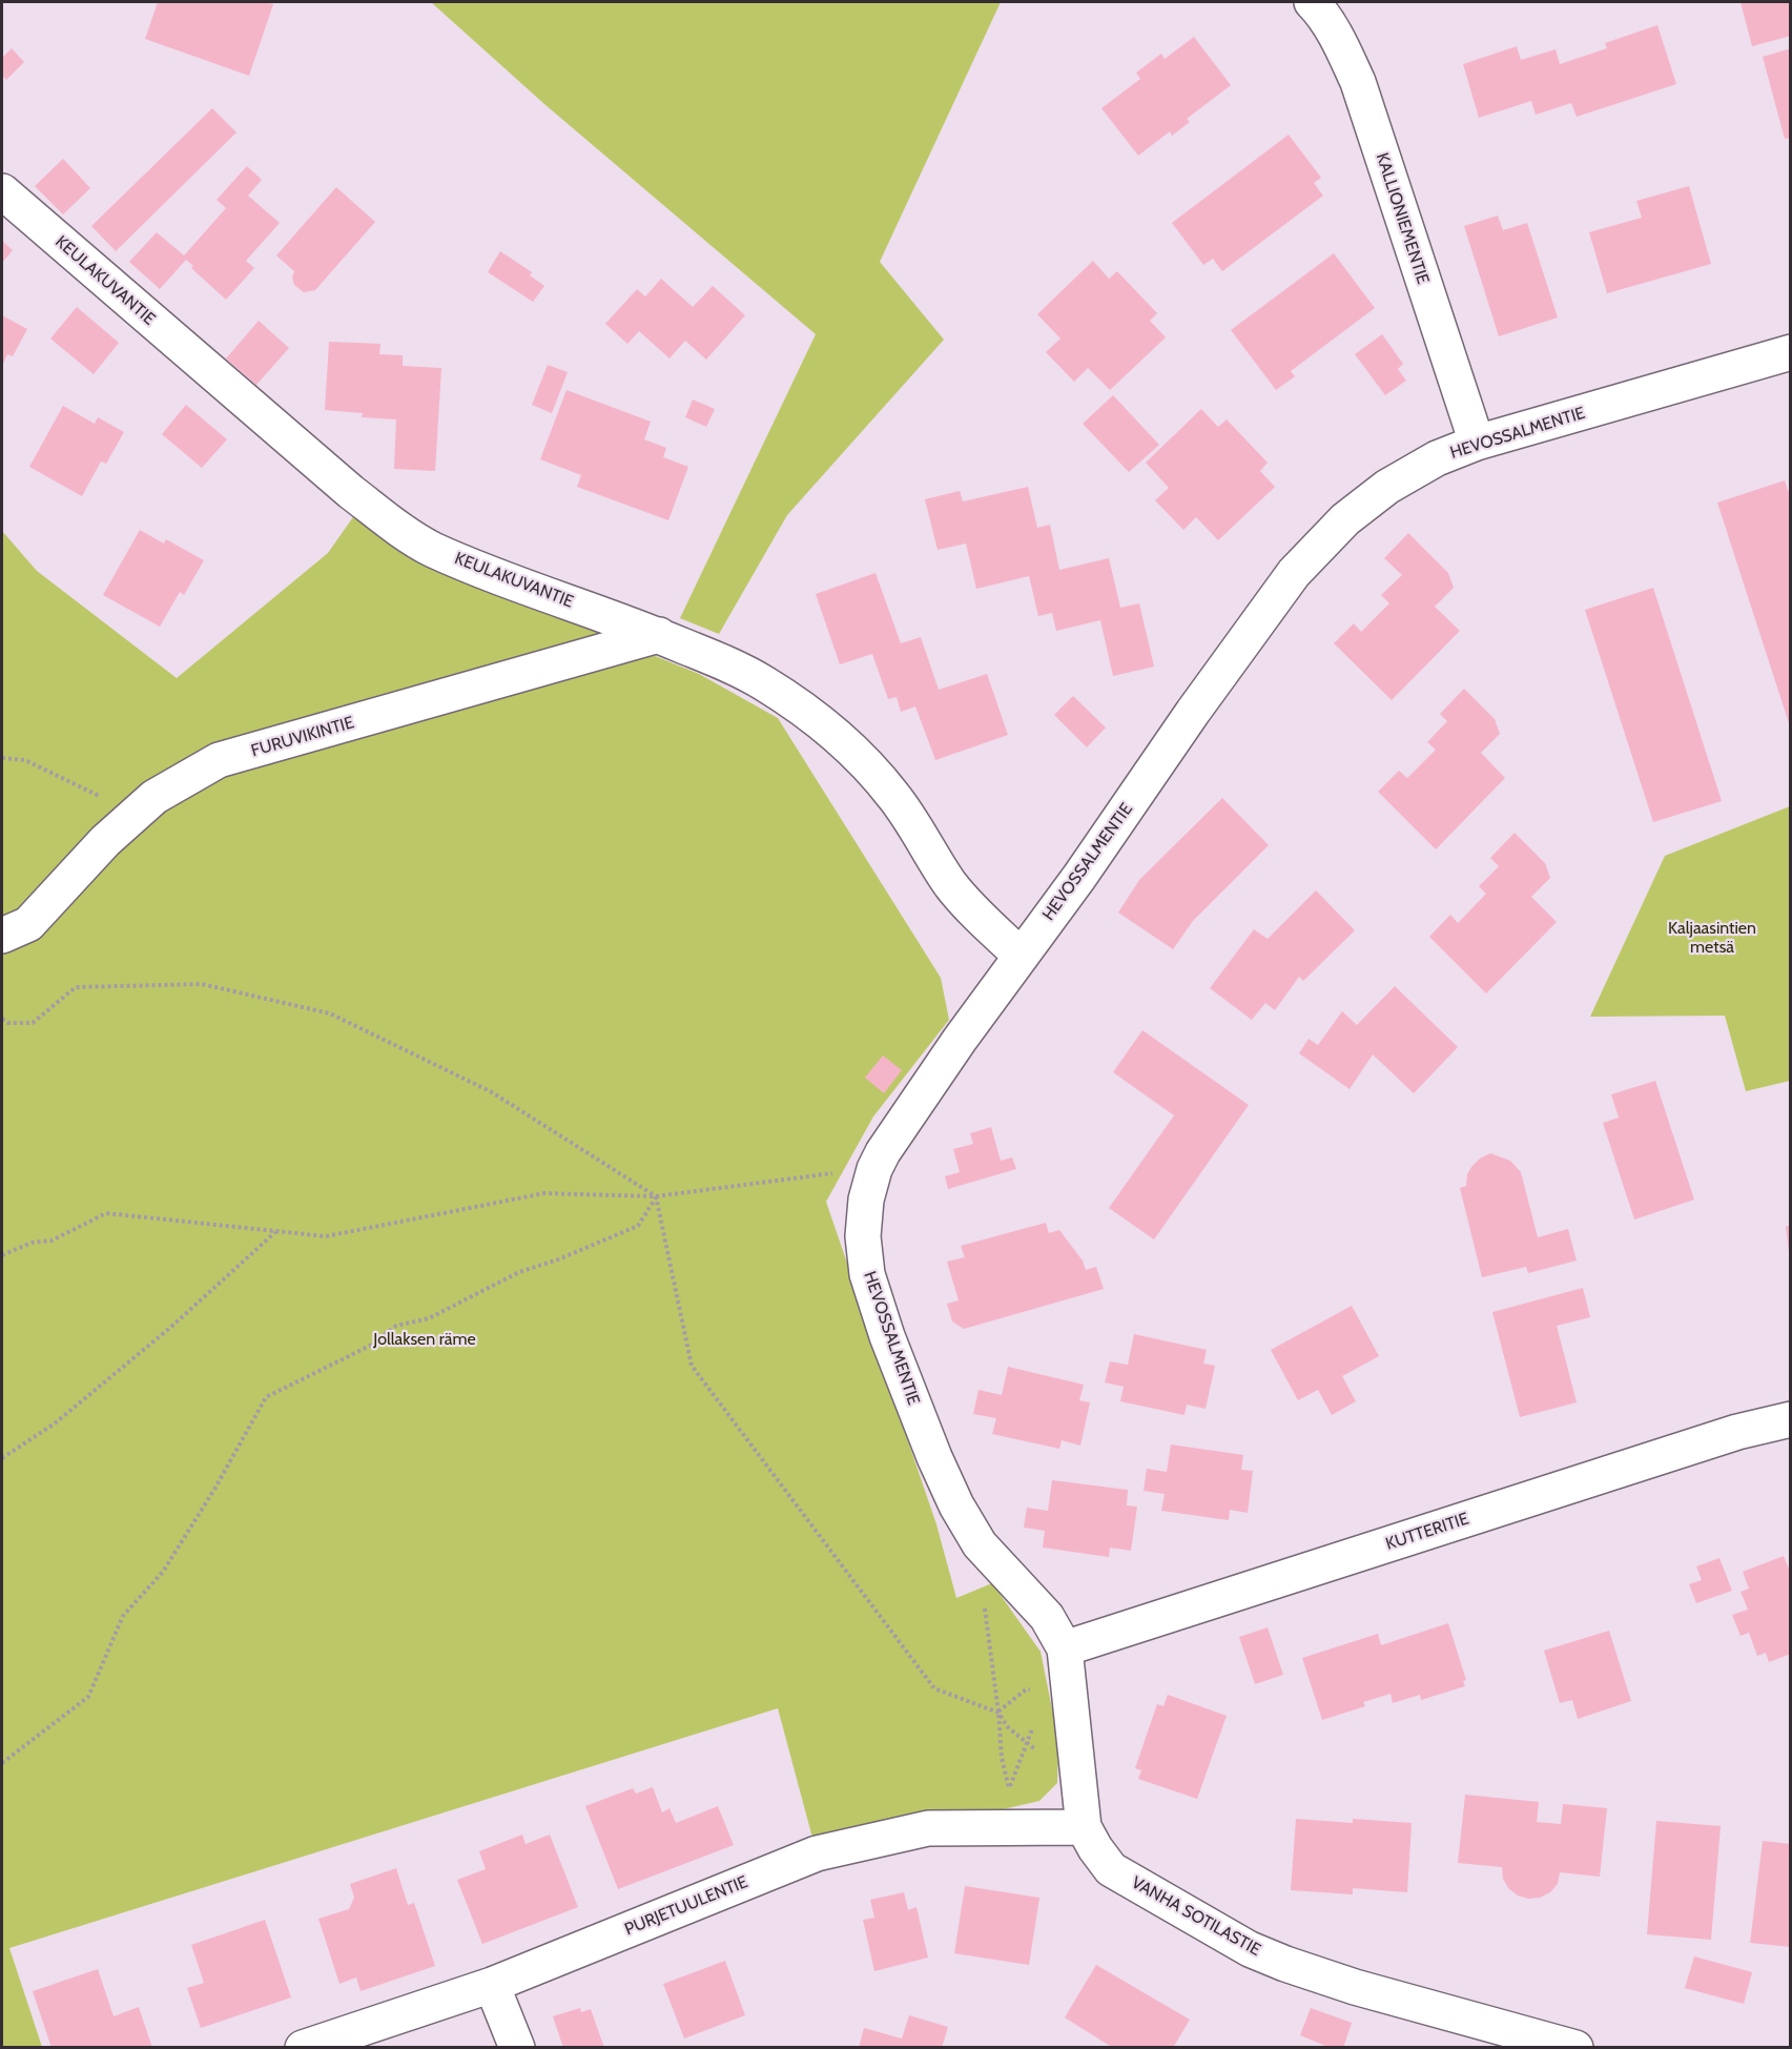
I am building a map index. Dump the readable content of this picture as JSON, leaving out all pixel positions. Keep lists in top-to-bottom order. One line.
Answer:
{"streets":{"street":["KALLIONIEMENTIE","KEULAKUVANTIE","HEVOSSALMENTIE","FURUVIKINTIE","KUTTERITIE","PURJETUULENTIE","VANHA SOTILASTIE"]},"crossings":[["KALLIONIEMENTIE","HEVOSSALMENTIE"],["KEULAKUVANTIE","HEVOSSALMENTIE"],["KEULAKUVANTIE","FURUVIKINTIE"],["HEVOSSALMENTIE","KUTTERITIE"],["HEVOSSALMENTIE","VANHA SOTILASTIE"],["KUTTERITIE","VANHA SOTILASTIE"],["PURJETUULENTIE","VANHA SOTILASTIE"]],"parks":["Kaljaasintien metsä","Jollaksen räme"]}
